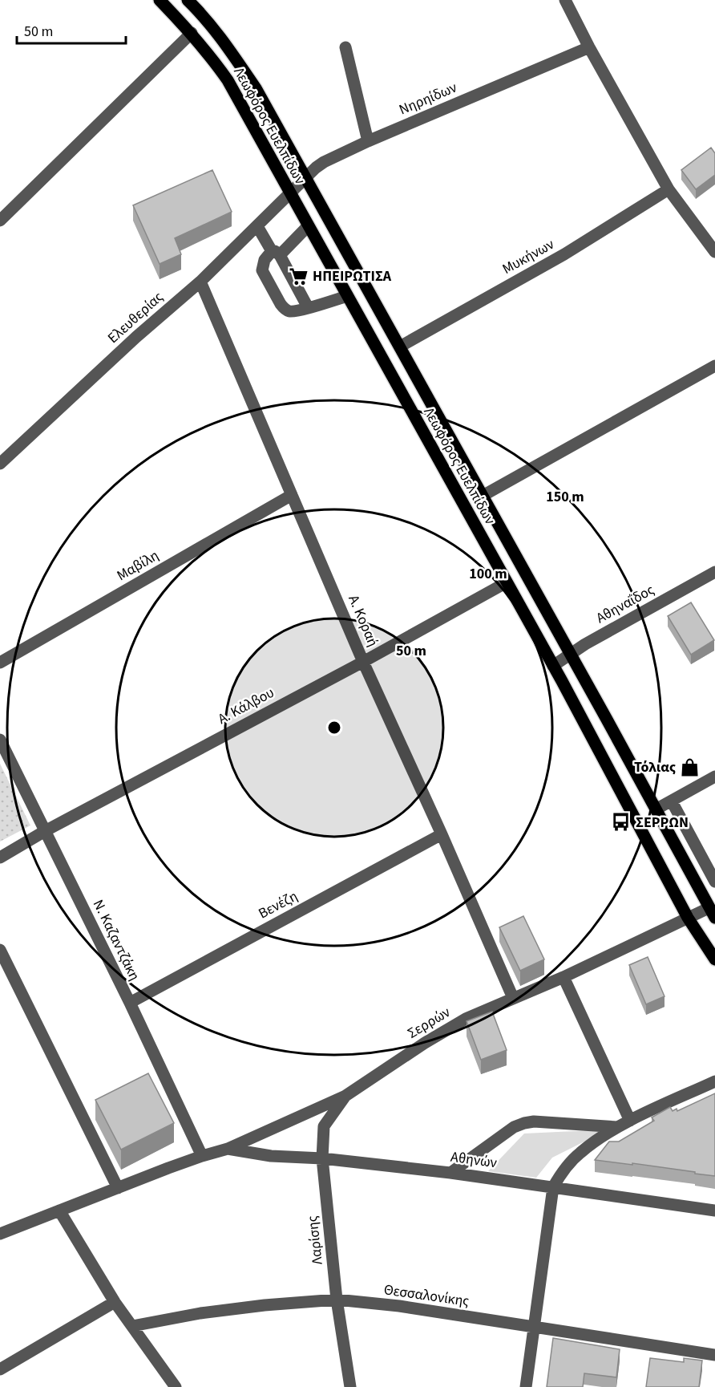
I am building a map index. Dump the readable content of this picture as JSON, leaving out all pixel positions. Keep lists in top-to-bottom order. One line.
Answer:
{"streets":{"main road":["Λεωφόρος Ευελπίδων"],"street":["Νηρηίδων","Μυκήνων","Ελευθερίας","Μαβίλη","Αθηναΐδος","Α. Κοραή","A. Κάλβου","Βενέζη","Ν. Καζαντζάκη","Σερρών","Αθηνών","Λαρίσης","Θεσσαλονίκης"]},"crossings":[["Νηρηίδων","Λεωφόρος Ευελπίδων"],["Νηρηίδων","Ελευθερίας"],["Λεωφόρος Ευελπίδων","Μυκήνων"],["Λεωφόρος Ευελπίδων","Ελευθερίας"],["Λεωφόρος Ευελπίδων","Αθηναΐδος"],["Λεωφόρος Ευελπίδων","A. Κάλβου"],["Λεωφόρος Ευελπίδων","Σερρών"],["Ελευθερίας","Α. Κοραή"],["Μαβίλη","Α. Κοραή"],["Α. Κοραή","A. Κάλβου"],["Α. Κοραή","Βενέζη"],["Α. Κοραή","Σερρών"],["A. Κάλβου","Ν. Καζαντζάκη"],["Βενέζη","Ν. Καζαντζάκη"],["Ν. Καζαντζάκη","Σερρών"],["Σερρών","Αθηνών"],["Σερρών","Λαρίσης"],["Αθηνών","Λαρίσης"],["Λαρίσης","Θεσσαλονίκης"]],"places":{"supermarket":["ΗΠΕΙΡΩΤΙΣΑ"],"shop":["Τόλιας"],"bus stop":["ΣΕΡΡΩΝ"]},"scale_bar":"50 m","rings":["150 m","100 m","50 m"]}
